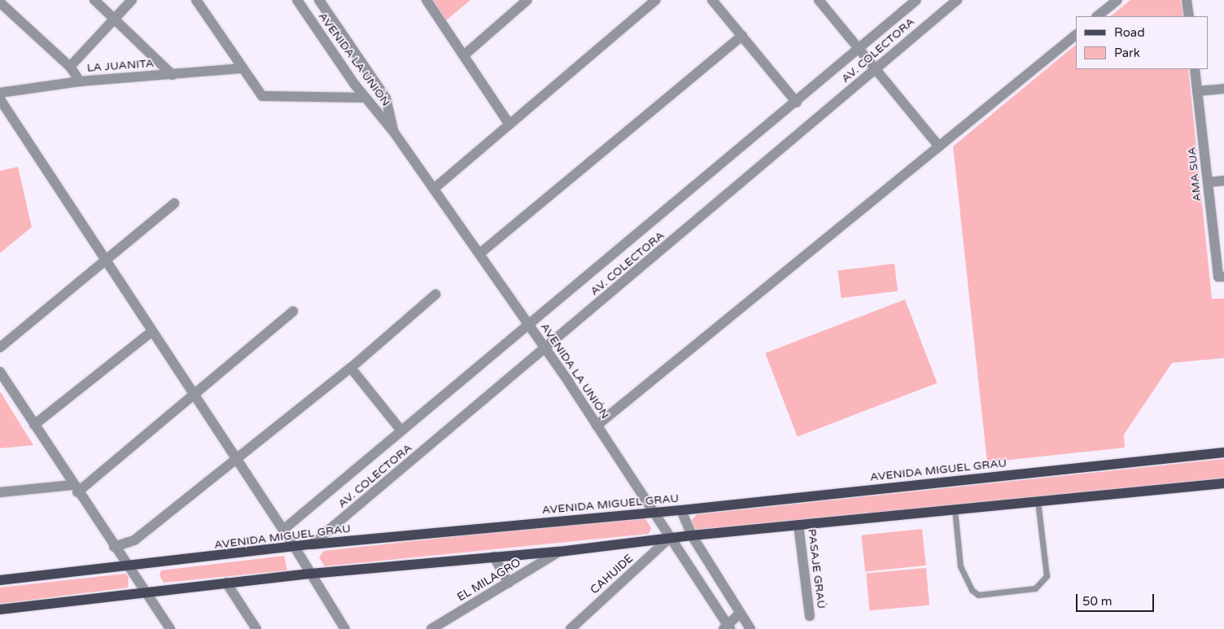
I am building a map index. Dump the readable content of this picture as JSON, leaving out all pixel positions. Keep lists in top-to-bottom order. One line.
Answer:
{"streets":{"main road":["AVENIDA MIGUEL GRAU"],"street":["AV. COLECTORA","AVENIDA LA UNIÓN","LA JUANITA","AMA SUA","PASAJE GRAÚ","CAHUIDE","EL MILAGRO"]},"crossings":[["AV. COLECTORA","AVENIDA LA UNIÓN"],["AV. COLECTORA","AVENIDA MIGUEL GRAU"],["AVENIDA LA UNIÓN","AVENIDA MIGUEL GRAU"],["AVENIDA LA UNIÓN","CAHUIDE"]],"legend":["Road","Park"],"scale_bar":"50 m"}
